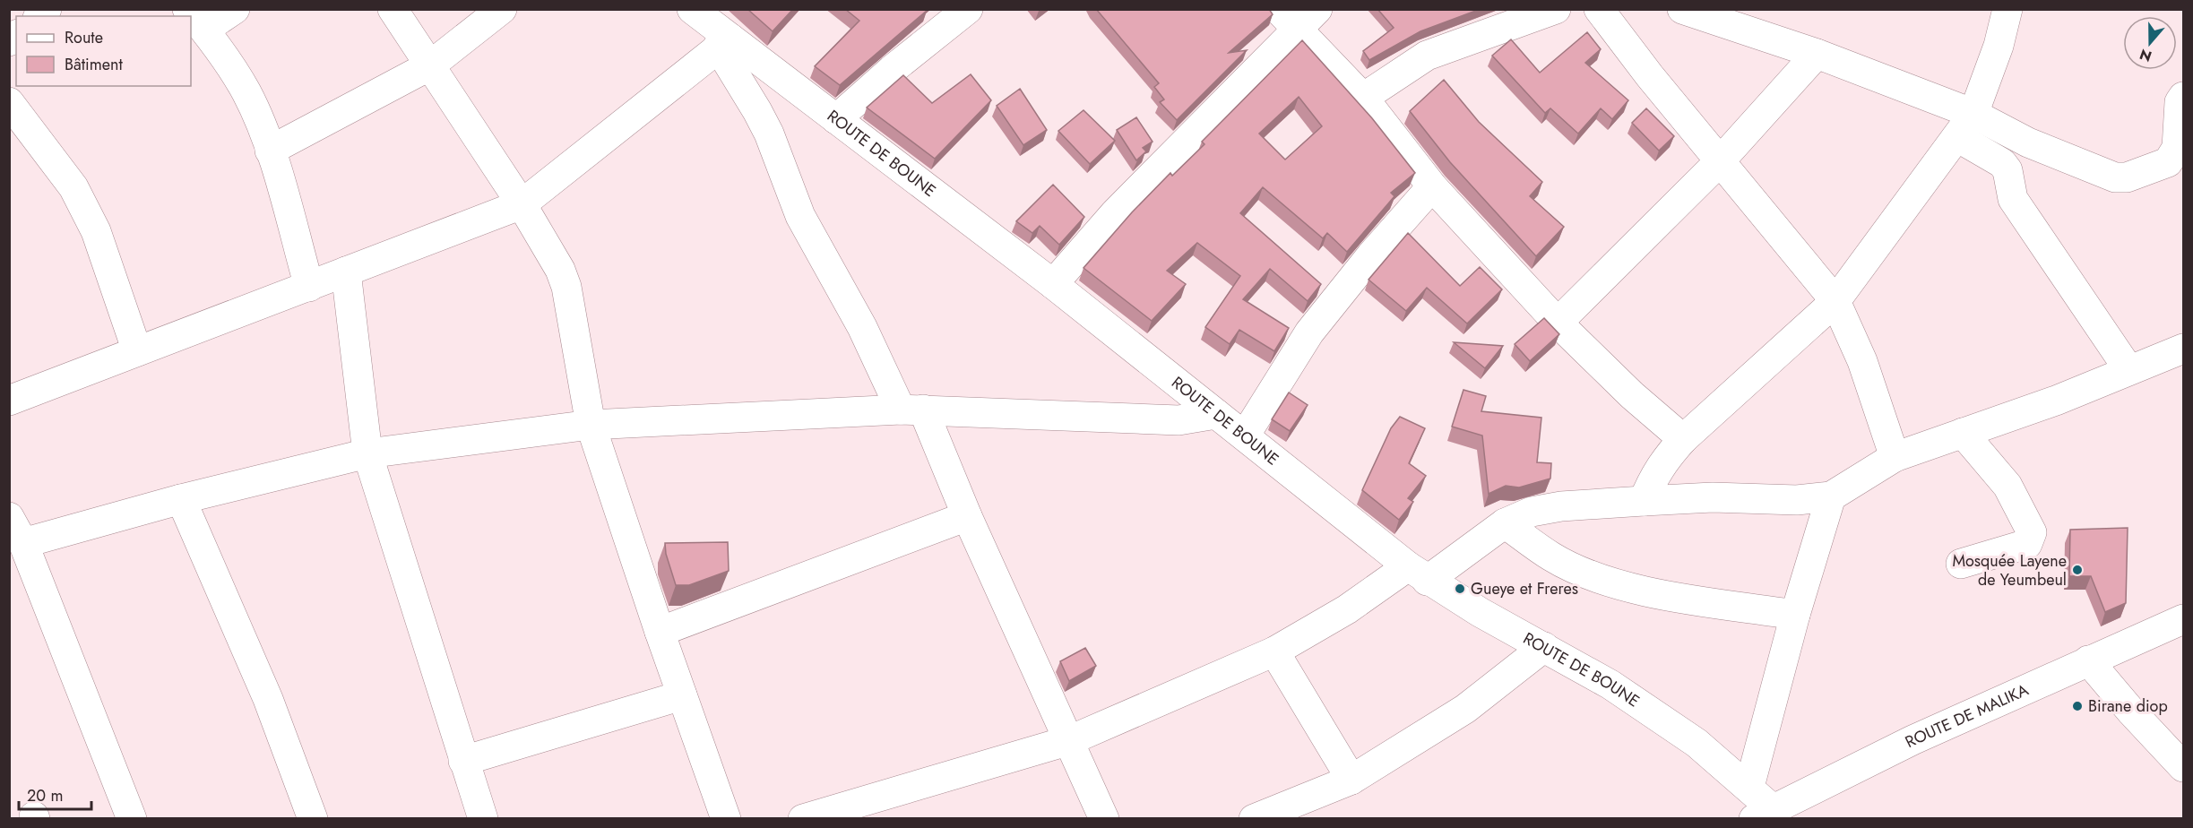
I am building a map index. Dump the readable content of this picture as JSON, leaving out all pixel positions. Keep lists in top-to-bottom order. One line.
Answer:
{"streets":{"street":["ROUTE DE BOUNE","ROUTE DE MALIKA"]},"crossings":[["ROUTE DE BOUNE","ROUTE DE MALIKA"]],"places":["Mosquée Layene de Yeumbeul","Gueye et Freres","Birane diop"],"legend":["Route","Bâtiment"],"scale_bar":"20 m","north":"bottom"}
